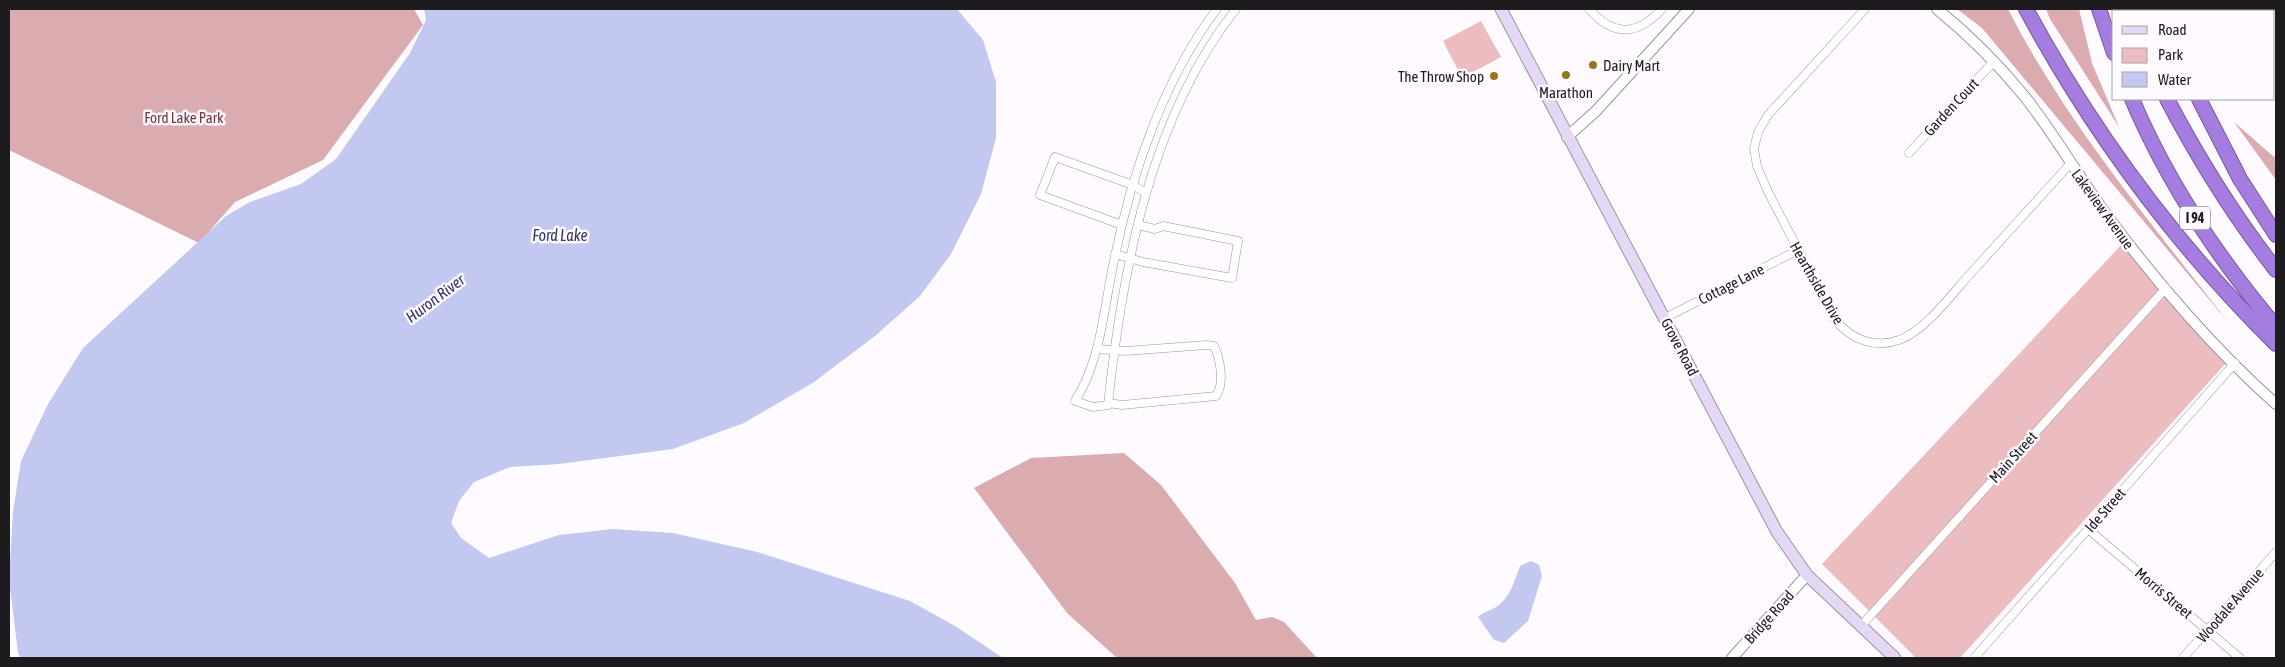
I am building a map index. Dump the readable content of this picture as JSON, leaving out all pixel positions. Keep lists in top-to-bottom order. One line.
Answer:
{"streets":{"highway":["I 94"],"main road":["Grove Road"],"street":["Garden Court","Lakeview Avenue","Hearthside Drive","Cottage Lane","Main Street","Ide Street","Morris Street","Woodale Avenue","Bridge Road"]},"crossings":[["Garden Court","Lakeview Avenue"],["Lakeview Avenue","Hearthside Drive"],["Lakeview Avenue","Main Street"],["Lakeview Avenue","Ide Street"],["Hearthside Drive","Cottage Lane"],["Cottage Lane","Grove Road"],["Grove Road","Main Street"],["Grove Road","Bridge Road"],["Ide Street","Morris Street"],["Morris Street","Woodale Avenue"]],"water":["Ford Lake","Huron River"],"parks":["Ford Lake Park"],"places":["Dairy Mart","Marathon","The Throw Shop"],"legend":["Road","Park","Water"]}
